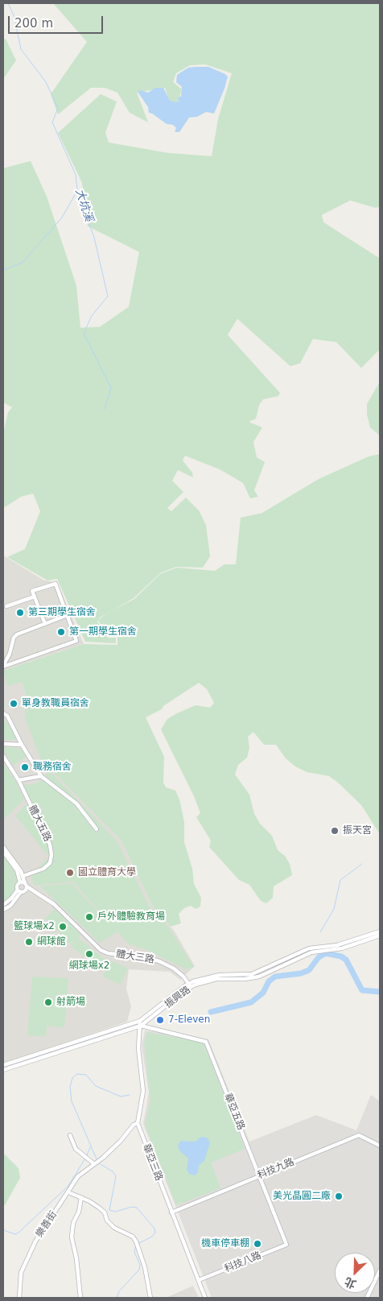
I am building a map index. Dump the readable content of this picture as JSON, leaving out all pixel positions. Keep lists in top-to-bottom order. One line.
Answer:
{"streets":{"street":["體大五路","體大三路","振興路","華亞五路","華亞三路","科技九路","樂善街","科技八路"]},"crossings":[["體大三路","振興路"],["振興路","華亞五路"],["華亞五路","科技九路"],["華亞五路","科技八路"],["華亞三路","科技九路"],["華亞三路","樂善街"],["華亞三路","科技八路"]],"water":["大坑溪"],"places":["第三期學生宿舍","第一期學生宿舍","單身教職員宿舍","職務宿舍","振天宮","國立體育大學","戶外體驗教育場","籃球場x2","網球館","網球場x2","射箭場","7-Eleven","美光晶圓二廠","機車停車棚"],"scale_bar":"200 m","north":"bottom left"}
